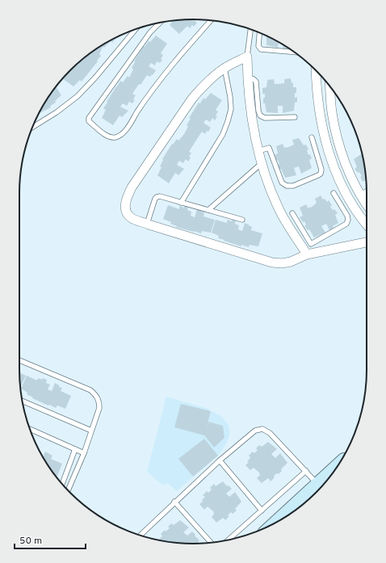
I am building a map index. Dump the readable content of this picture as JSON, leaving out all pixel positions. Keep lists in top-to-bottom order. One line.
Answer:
{"scale_bar":"50 m"}
